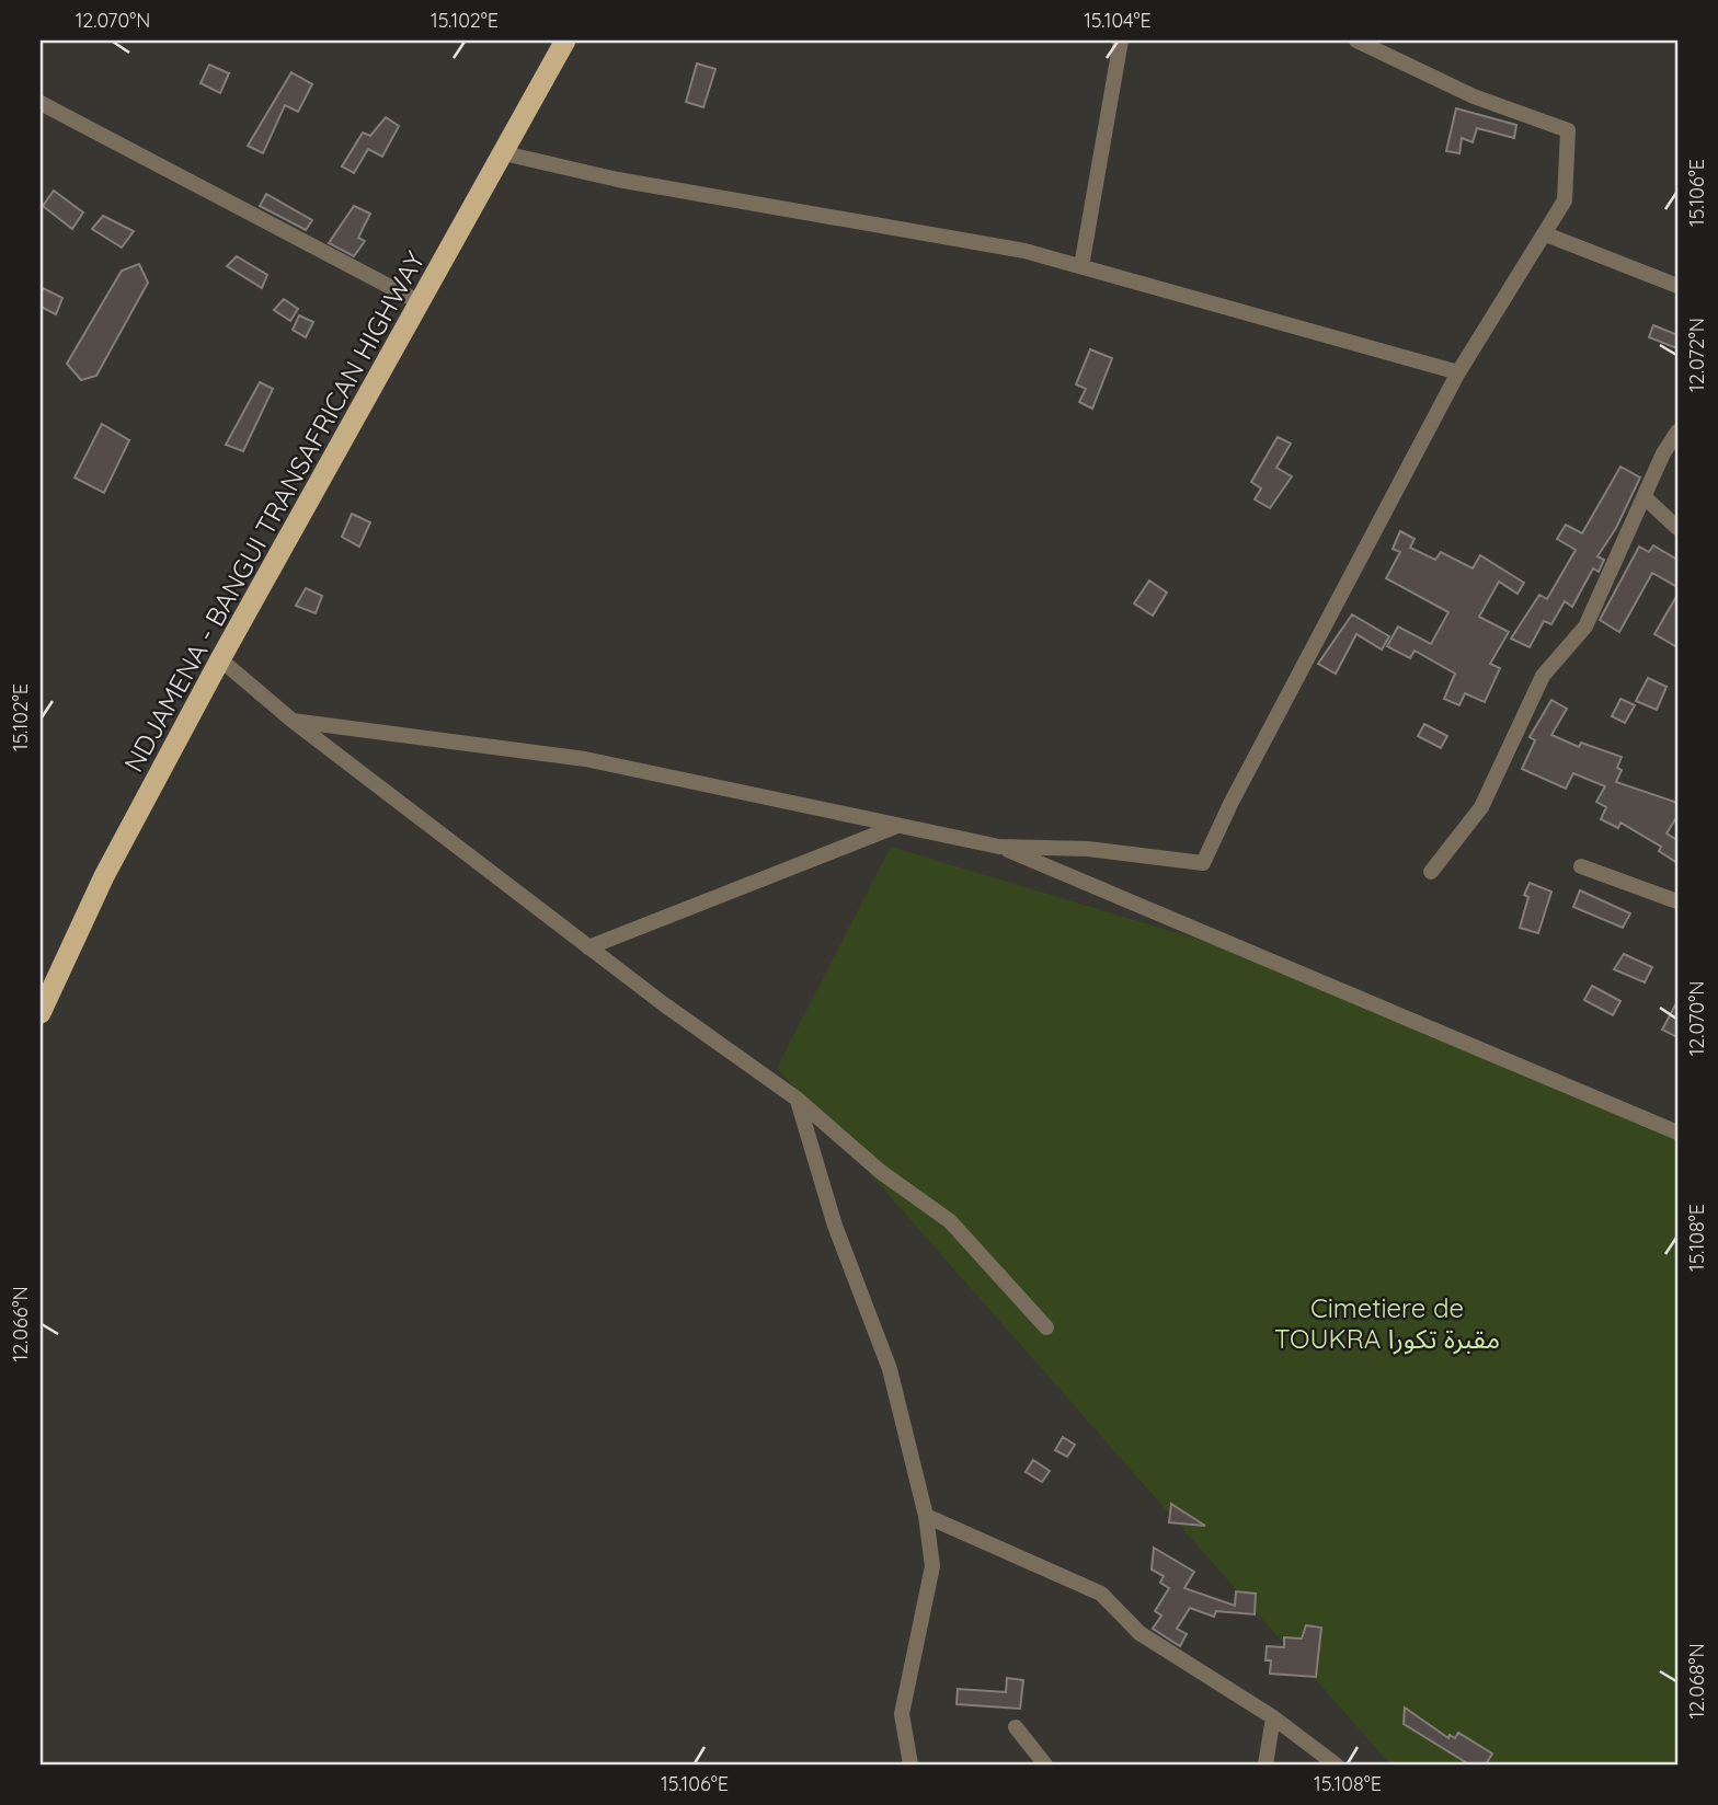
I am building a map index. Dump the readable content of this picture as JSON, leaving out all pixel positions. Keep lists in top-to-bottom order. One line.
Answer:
{"streets":{"highway":["NDJAMENA - BANGUI TRANSAFRICAN HIGHWAY"]},"parks":["Cimetiere de TOUKRA مقبرة تكورا"],"coordinates":["12.070°N","15.102°E","15.104°E","15.106°E","12.072°N","15.108°E","12.066°N","12.068°N"]}
